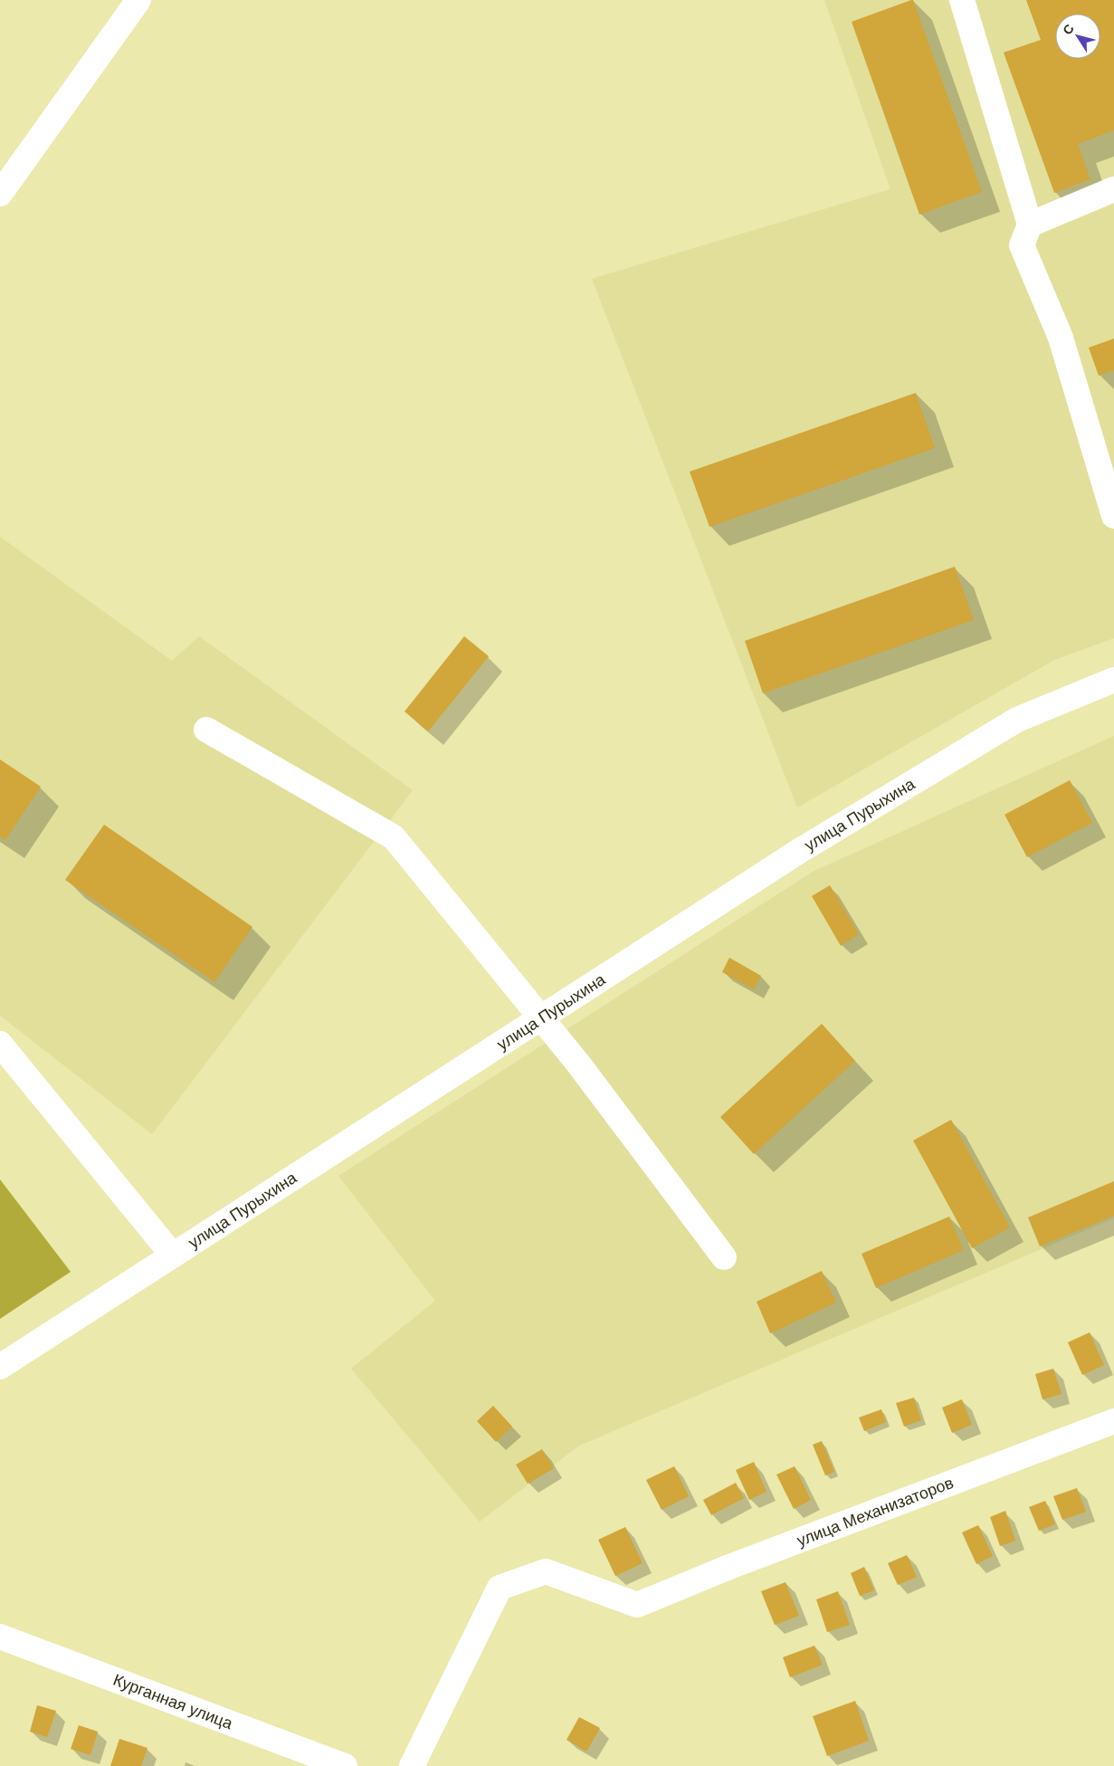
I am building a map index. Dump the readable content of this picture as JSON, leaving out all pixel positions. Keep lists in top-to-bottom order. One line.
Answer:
{"streets":{"street":["улица Пурыхина","улица Механизаторов","Курганная улица"]},"north":"top left"}
